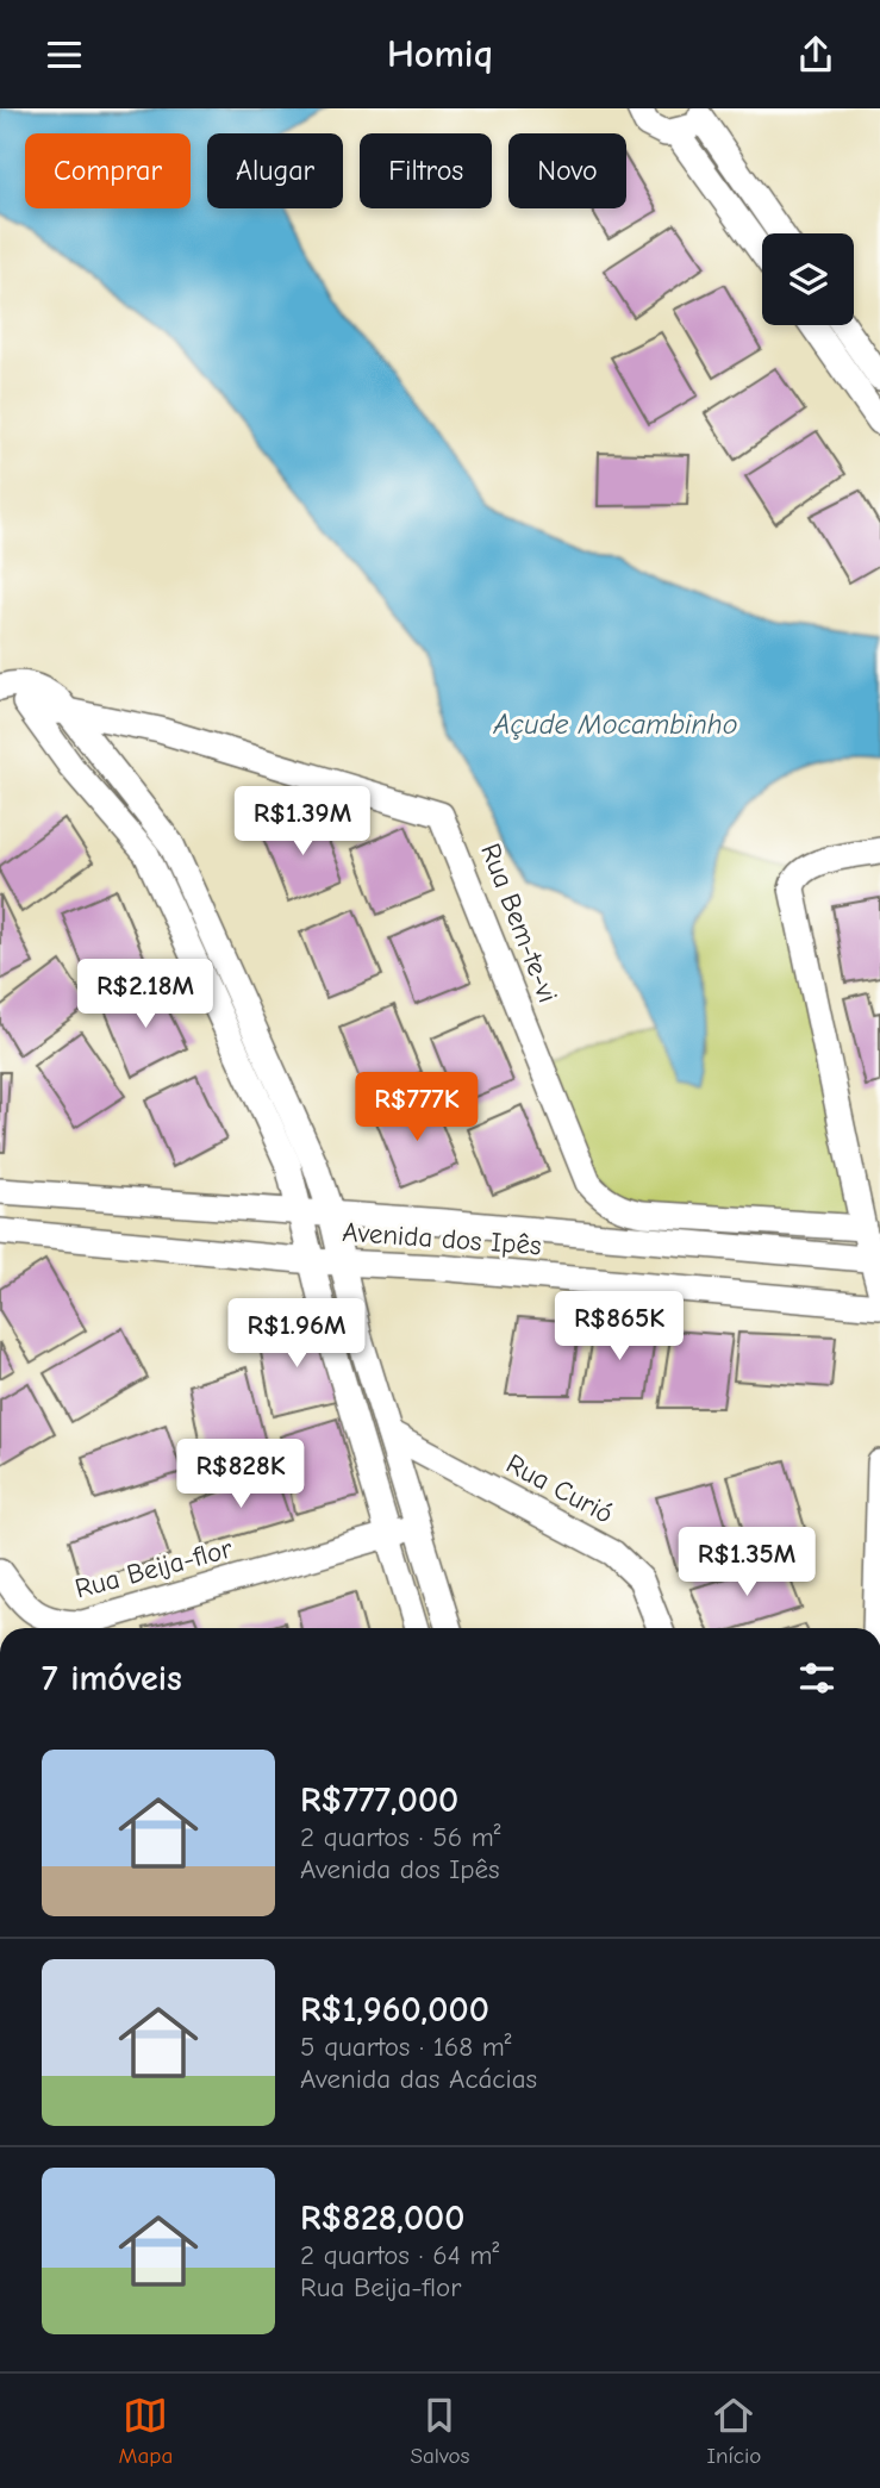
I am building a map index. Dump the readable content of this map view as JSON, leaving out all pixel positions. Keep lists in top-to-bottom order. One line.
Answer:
{"streets":{"street":["Rua Bem-te-vi","Avenida dos Ipês","Rua Curió","Rua Beija-flor"]},"water":["Açude Mocambinho"],"page":{"header":"Homiq","chip":["Comprar","Alugar","Filtros","Novo"],"price":["R$1.39M","R$2.18M","R$777K","R$865K","R$1.96M","R$828K","R$1.35M"],"heading":"7 imóveis","list":[{"name":"R$777,000","note":"2 quartos · 56 m² · Avenida dos Ipês"},{"name":"R$1,960,000","note":"5 quartos · 168 m² · Avenida das Acácias"},{"name":"R$828,000","note":"2 quartos · 64 m² · Rua Beija-flor"}],"tabs":["Mapa","Salvos","Início"]}}
